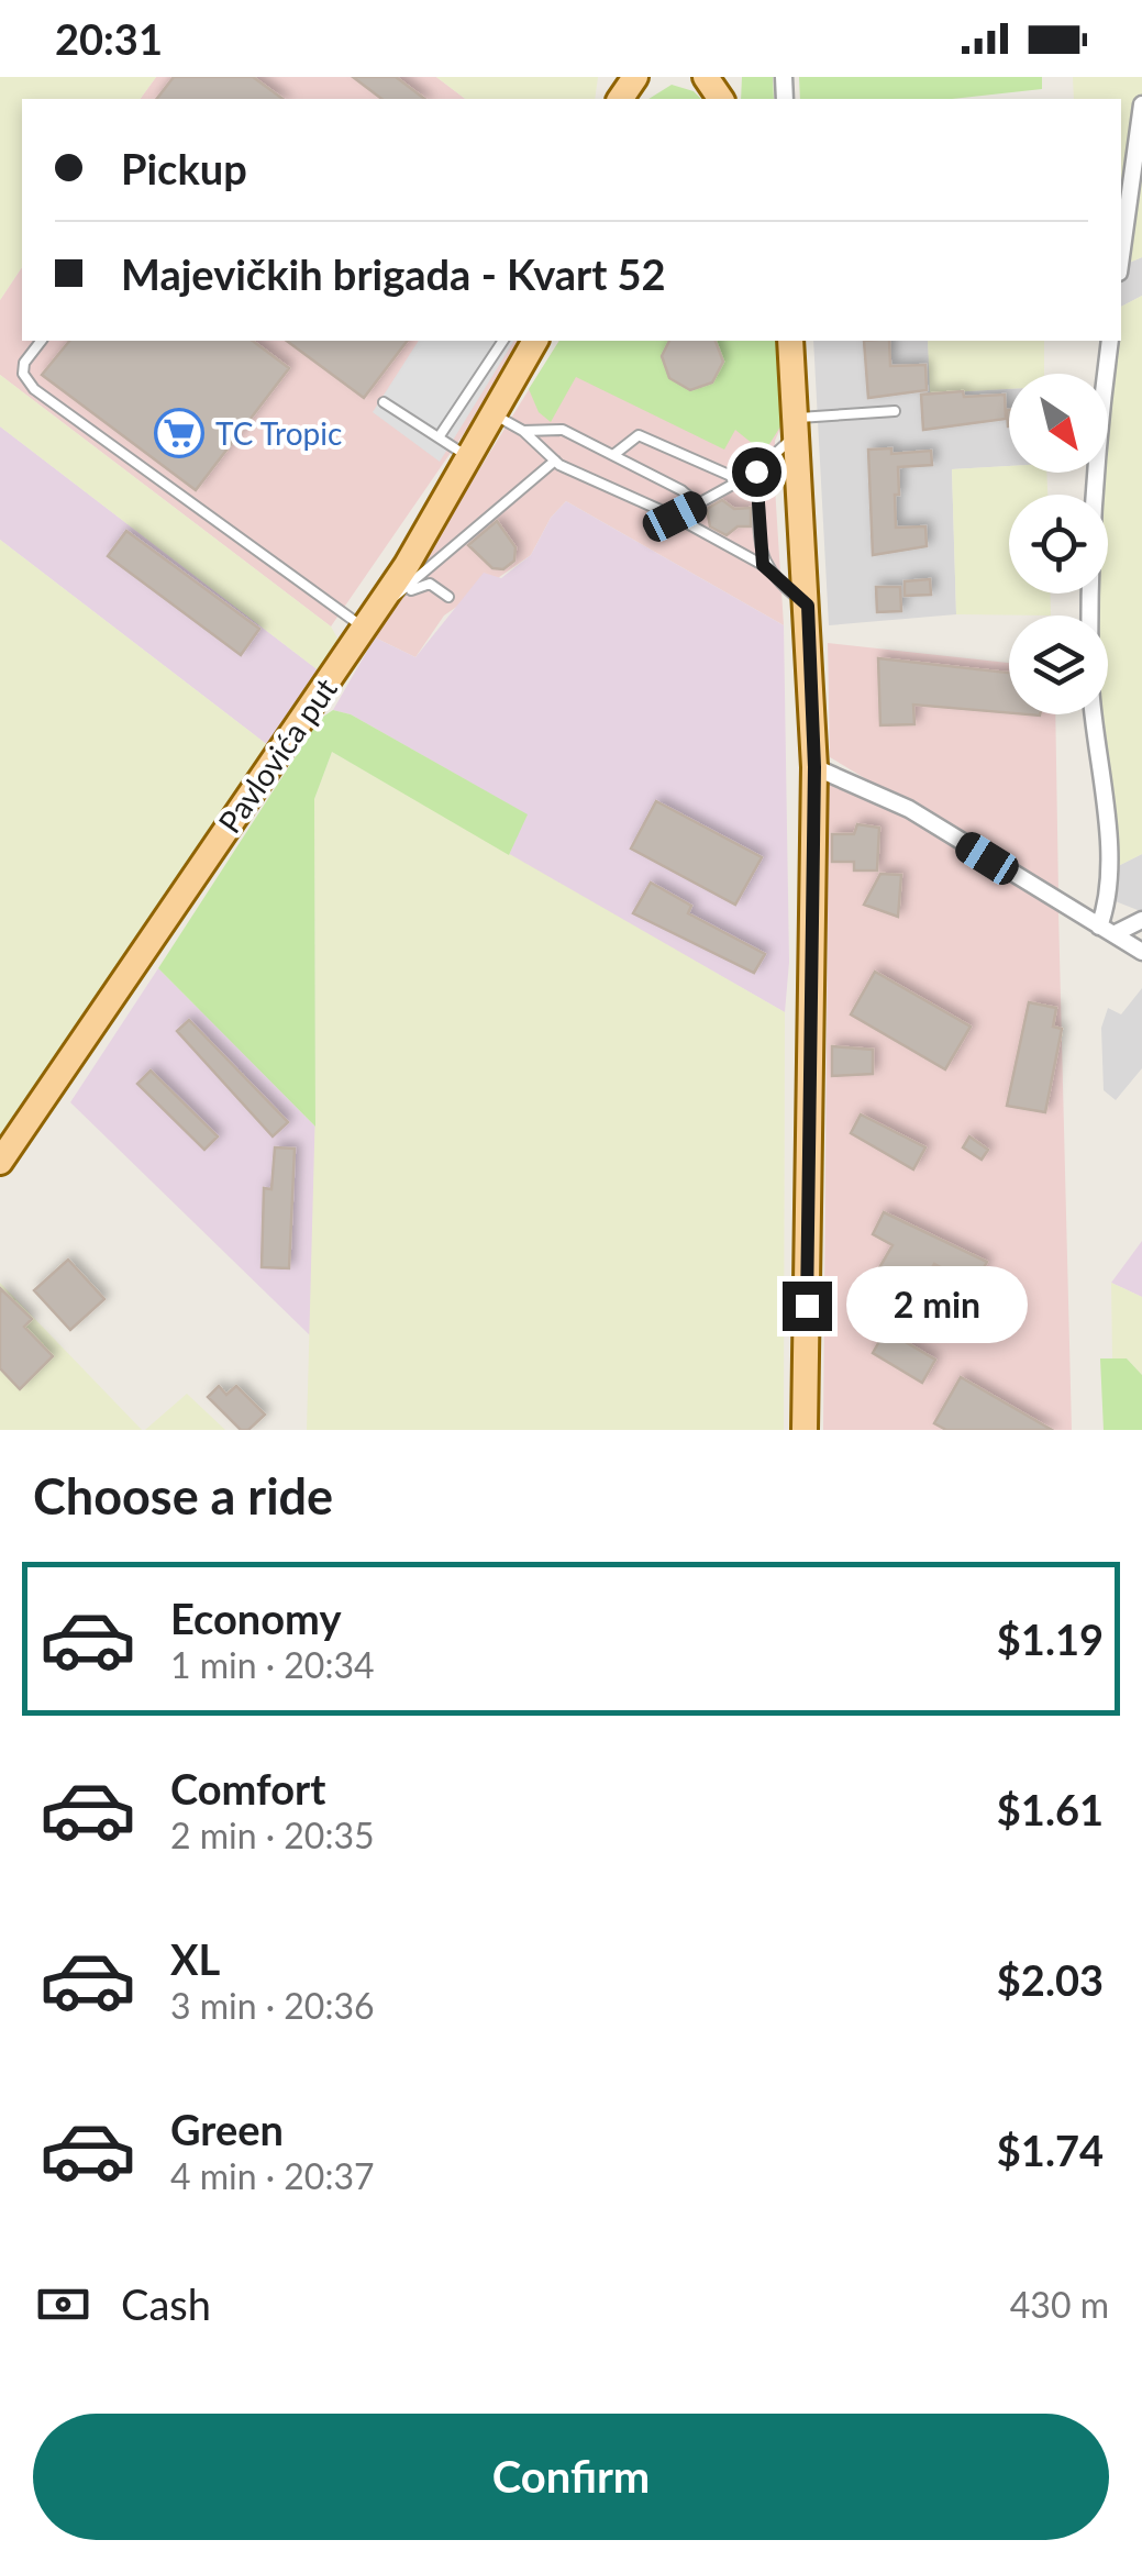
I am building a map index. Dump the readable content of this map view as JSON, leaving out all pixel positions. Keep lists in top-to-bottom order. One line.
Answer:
{"streets":{"main road":["Pavlovića put"]},"places":{"supermarket":["TC Tropic"]},"north":"bottom right","page":{"status":"20:31","banner":["Pickup","Majevičkih brigada - Kvart 52"],"bubble":"2 min","heading":"Choose a ride","list":[{"name":"Economy","note":"1 min · 20:34","value":"$1.19"},{"name":"Comfort","note":"2 min · 20:35","value":"$1.61"},{"name":"XL","note":"3 min · 20:36","value":"$2.03"},{"name":"Green","note":"4 min · 20:37","value":"$1.74"}],"pay":["Cash","430 m"],"buttons":"Confirm"}}
